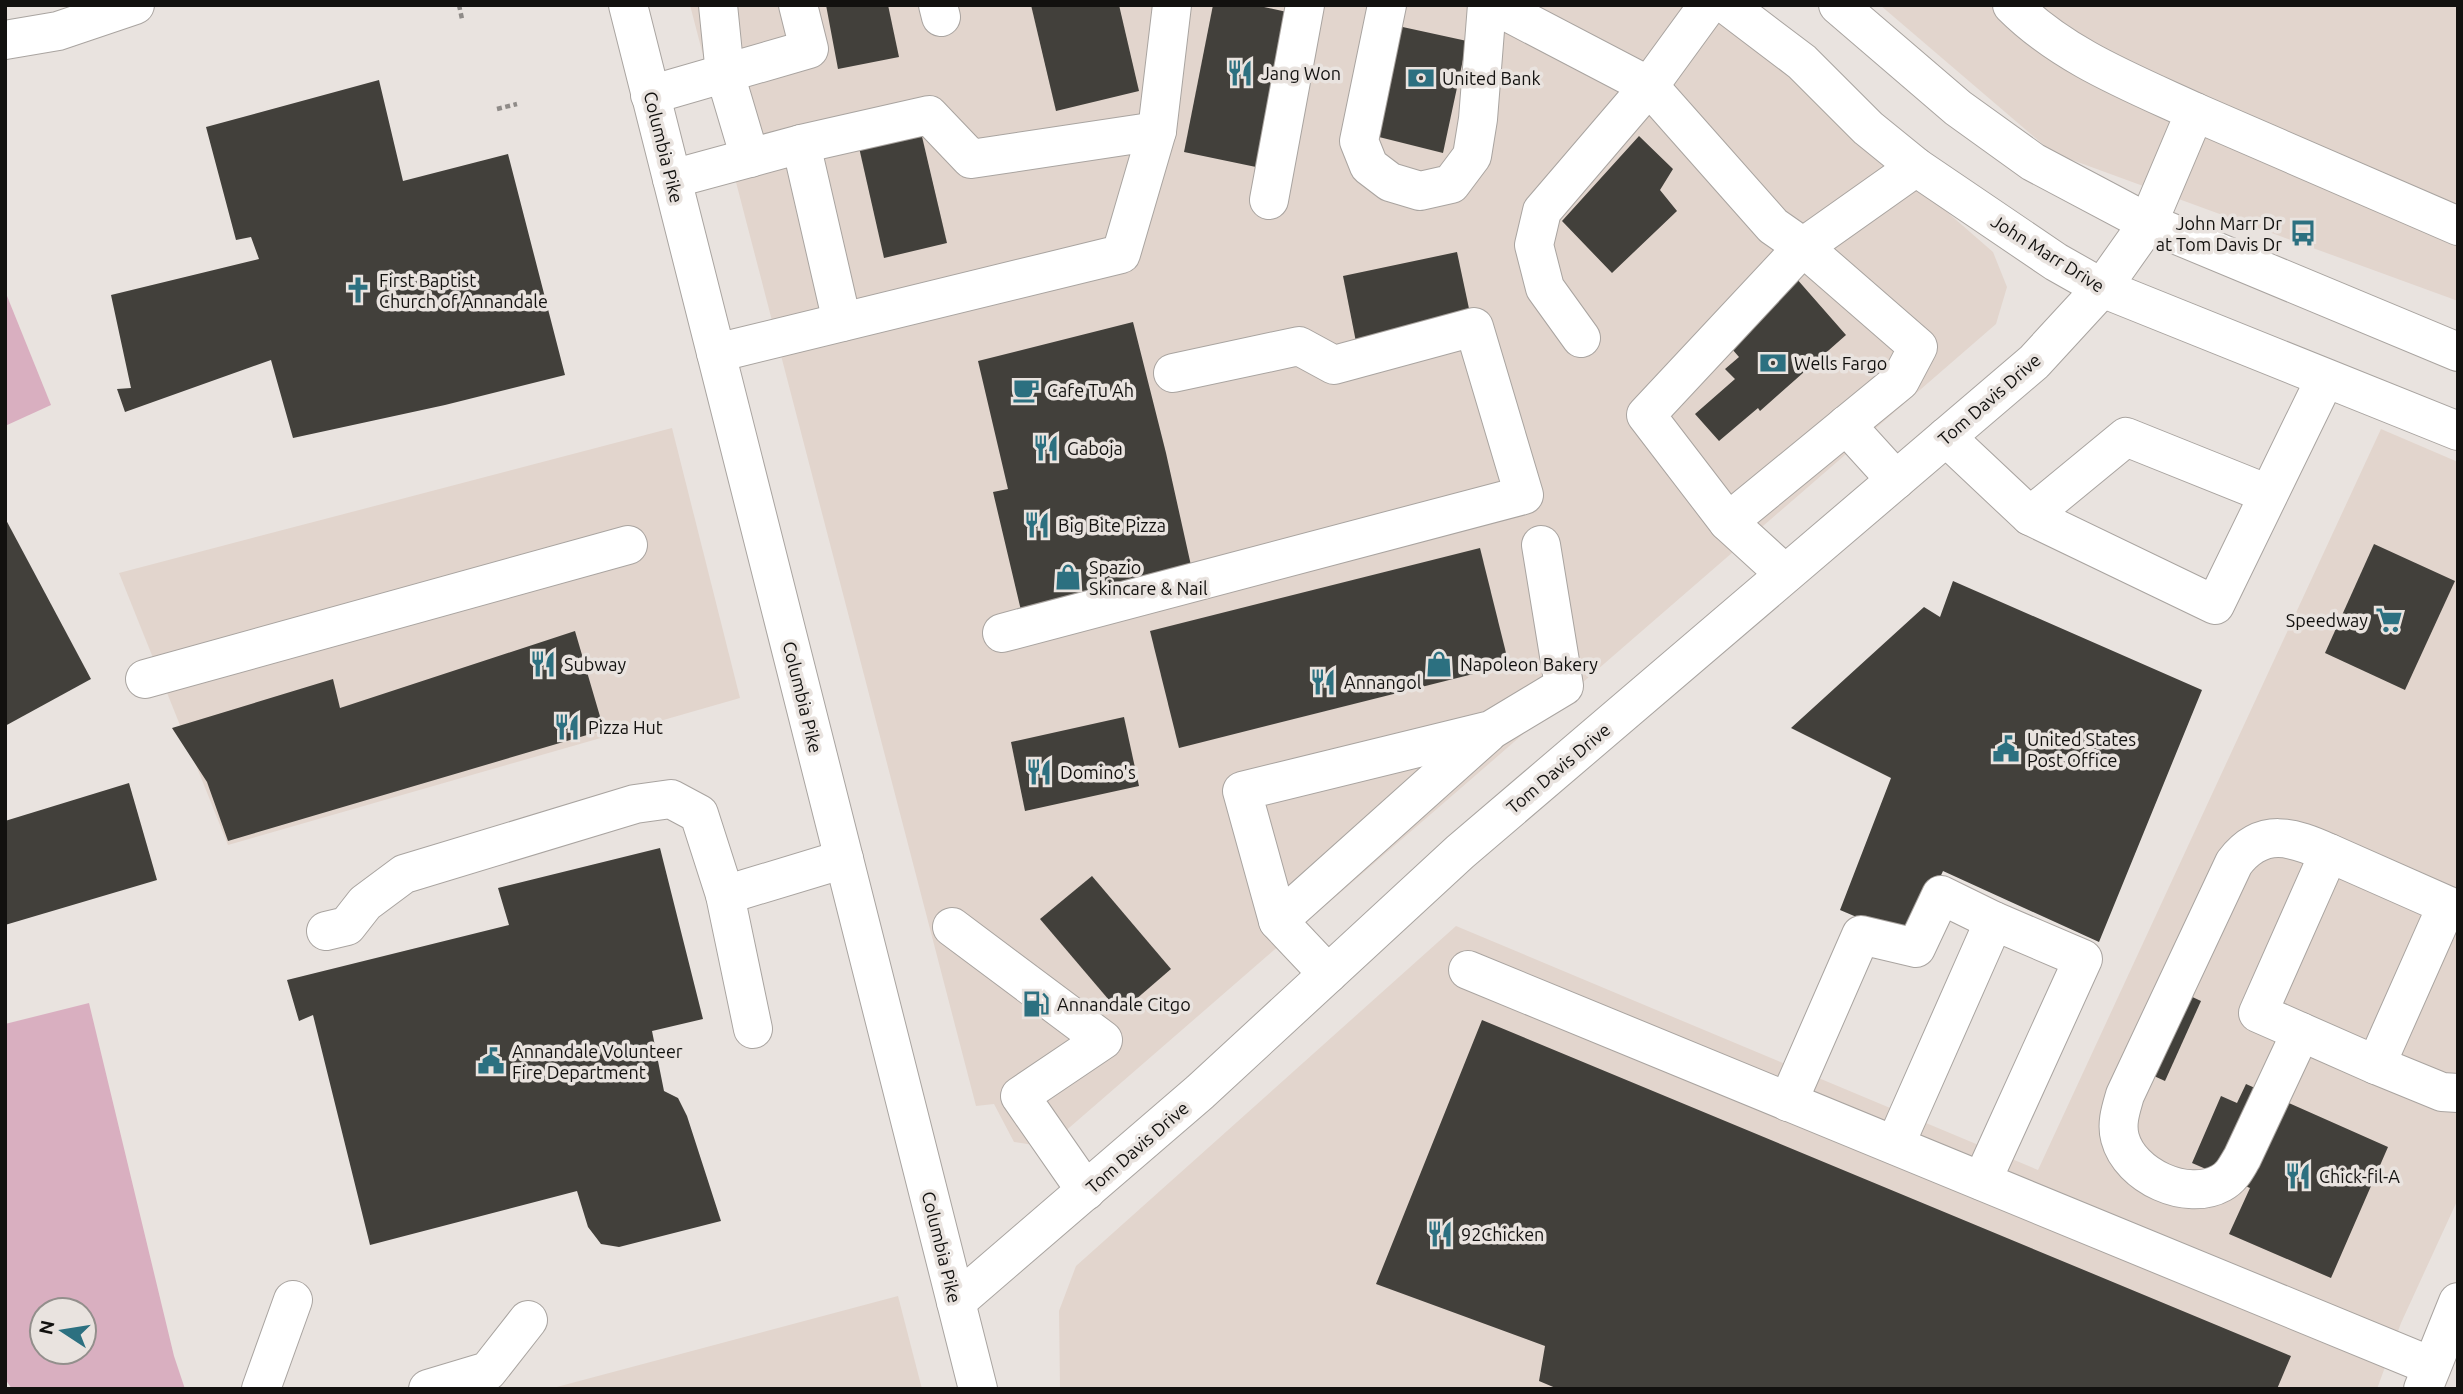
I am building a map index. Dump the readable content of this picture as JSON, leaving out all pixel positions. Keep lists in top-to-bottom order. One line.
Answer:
{"streets":{"street":["Columbia Pike","John Marr Drive","Tom Davis Drive"]},"crossings":[["Columbia Pike","Tom Davis Drive"],["John Marr Drive","Tom Davis Drive"]],"places":{"restaurant":["Jang Won","Gaboja","Big Bite Pizza","Subway","Annangol","Pizza Hut","Domino's","Chick-fil-A","92Chicken"],"bank":["United Bank","Wells Fargo"],"bus stop":["John Marr Dr at Tom Davis Dr"],"church":["First Baptist Church of Annandale"],"cafe":["Cafe Tu Ah"],"shop":["Spazio Skincare & Nail","Napoleon Bakery"],"supermarket":["Speedway"],"public building":["United States Post Office","Annandale Volunteer Fire Department"],"fuel station":["Annandale Citgo"]},"north":"left"}
